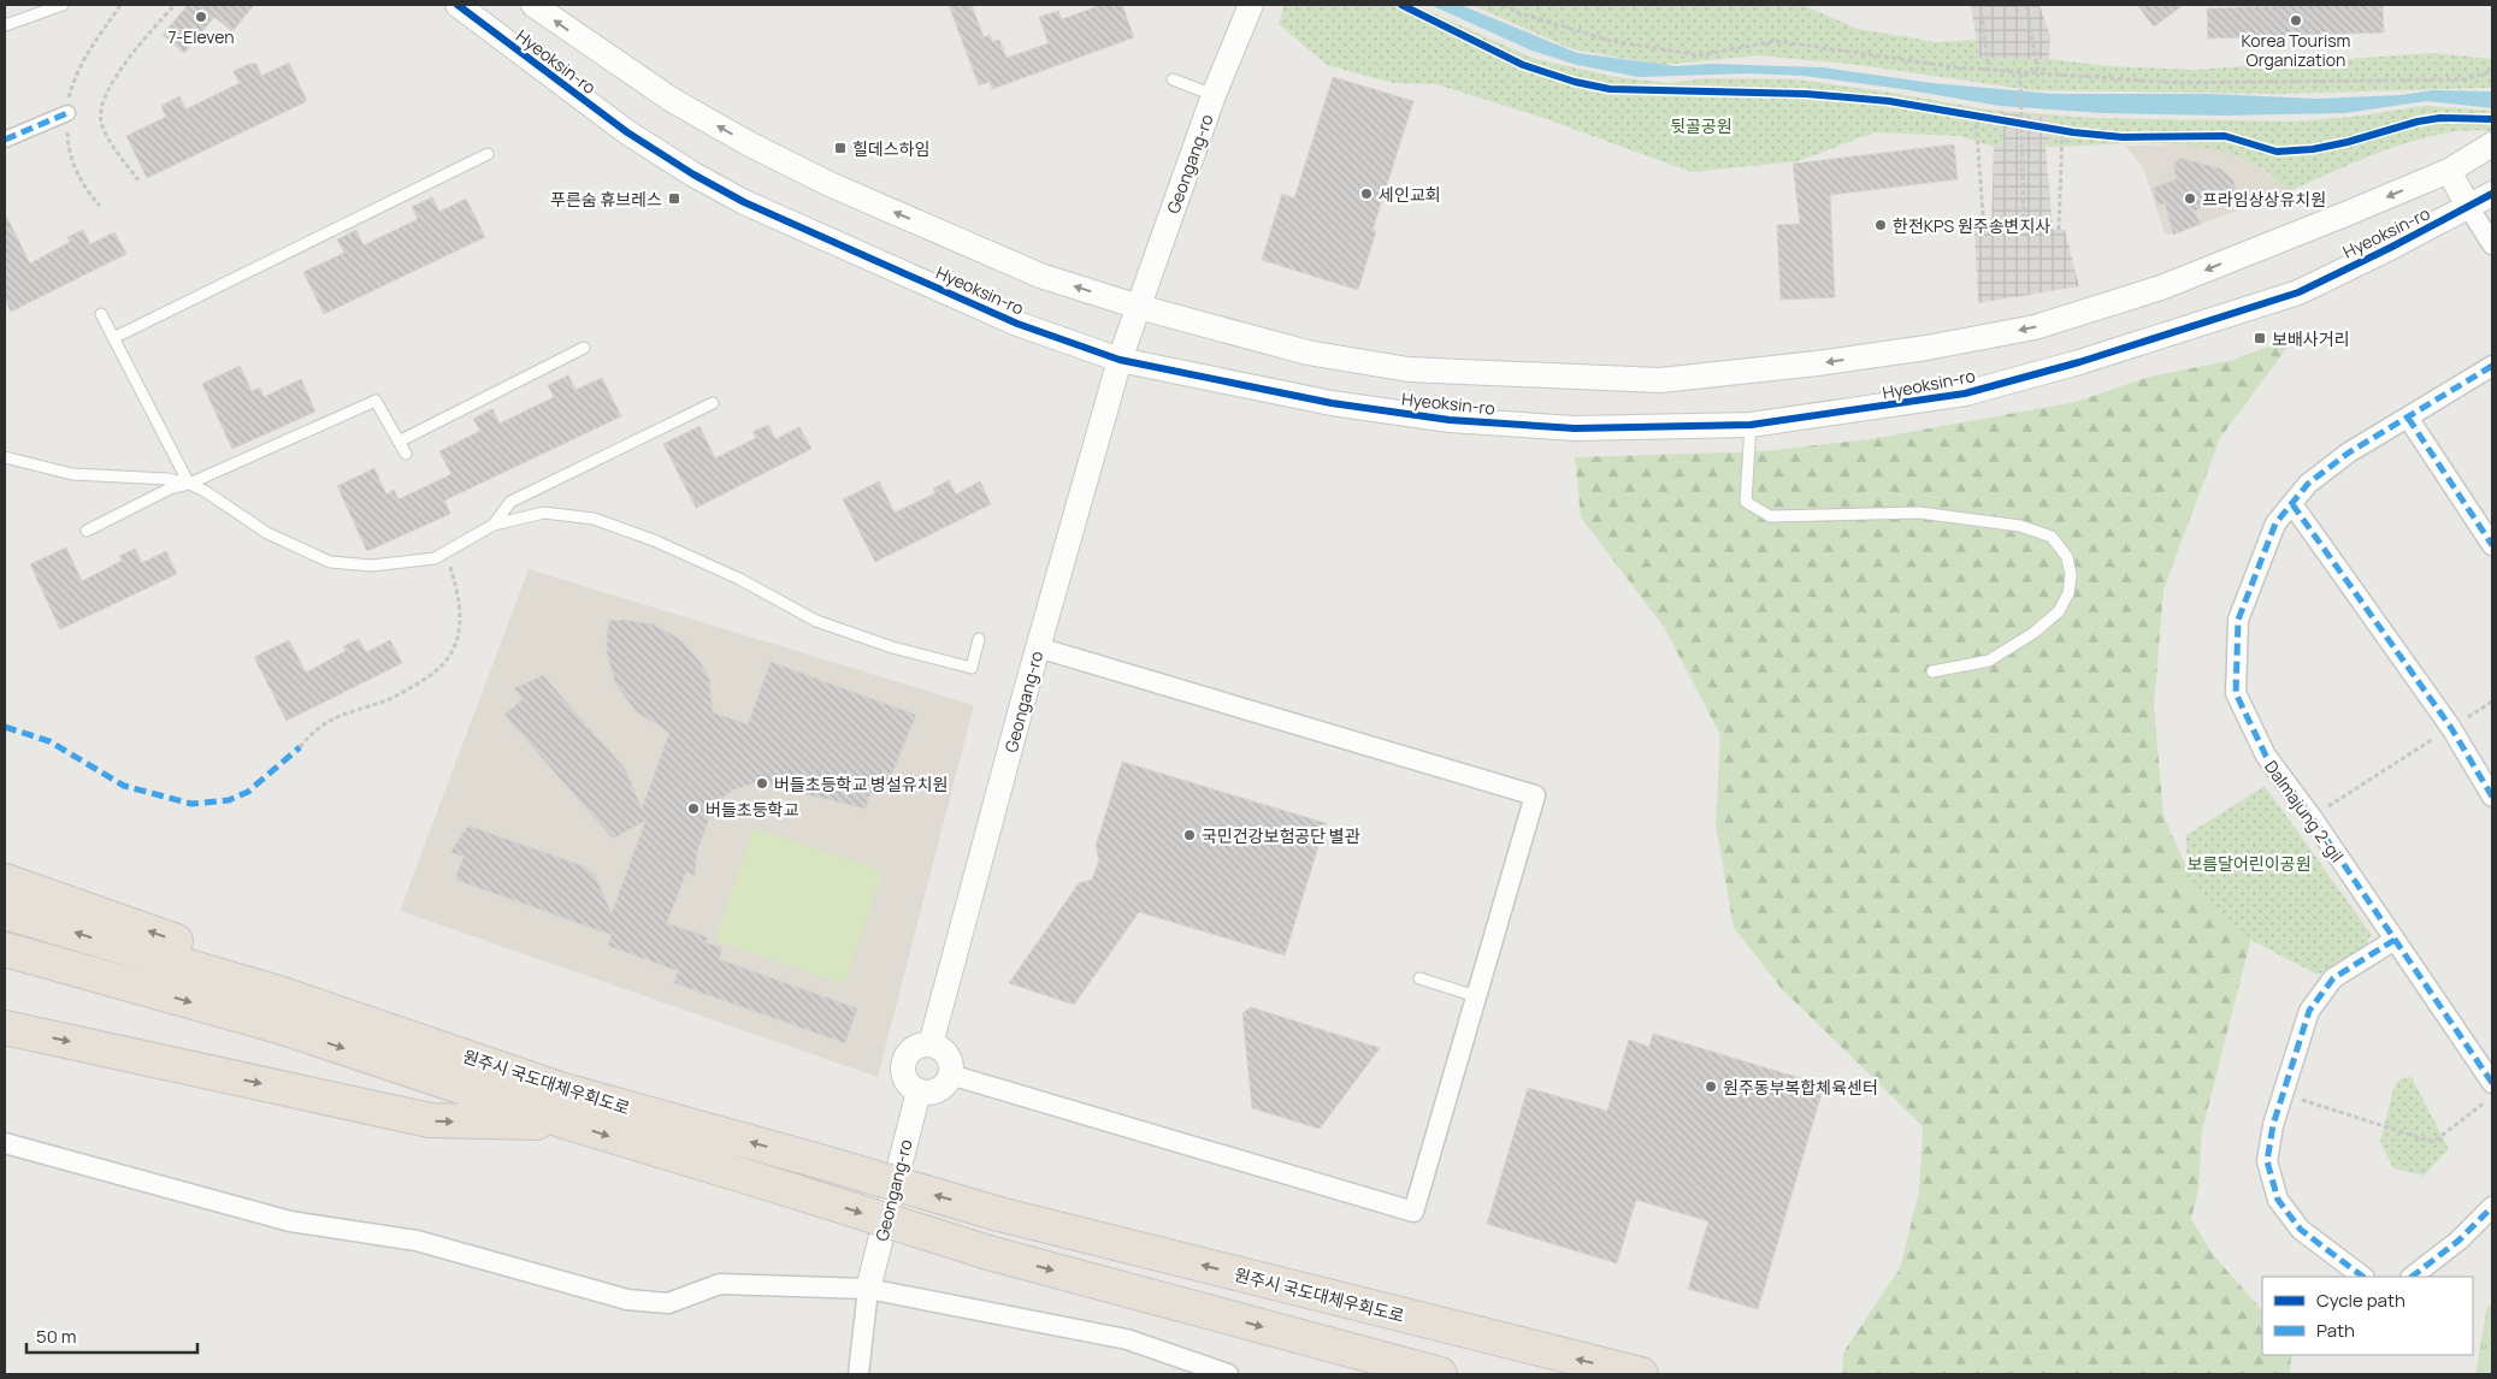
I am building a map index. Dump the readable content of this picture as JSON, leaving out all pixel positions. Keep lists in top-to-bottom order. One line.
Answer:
{"streets":{"highway":["원주시 국도대체우회도로"],"street":["Hyeoksin-ro","Geongang-ro","Dalmajung 2-gil"]},"crossings":[["Hyeoksin-ro","Geongang-ro"]],"parks":["뒷골공원","보름달어린이공원"],"places":{"other":["7-Eleven","Korea Tourism Organization","세인교회","프라임상상유치원","한전KPS 원주송변지사","버들초등학교 병설유치원","버들초등학교","국민건강보험공단 별관","원주동부복합체육센터"],"transit":["힐데스하임","푸른숨 휴브레스","보배사거리"]},"legend":["Cycle path","Path"],"scale_bar":"50 m"}
